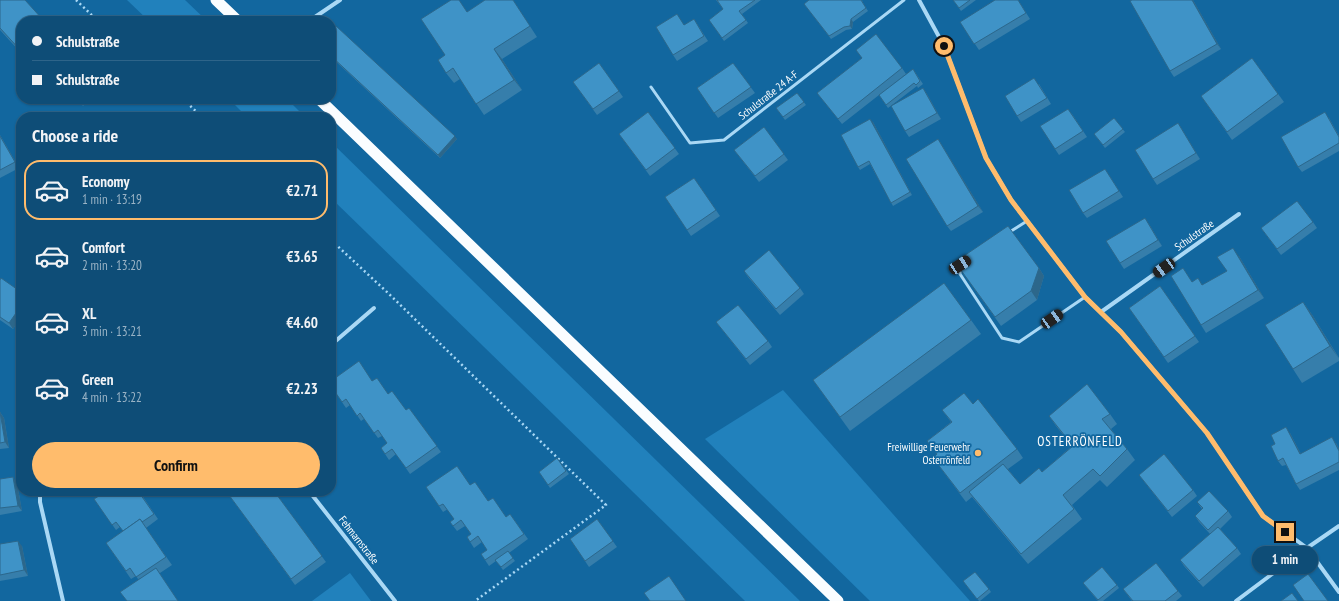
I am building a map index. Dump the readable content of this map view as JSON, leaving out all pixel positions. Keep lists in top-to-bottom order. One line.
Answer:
{"streets":{"street":["Schulstraße","Fehmarnstraße"],"lane":["Schulstraße 24 A-F"]},"districts":["OSTERRÖNFELD"],"places":["Freiwillige Feuerwehr Osterrönfeld"],"page":{"banner":["Schulstraße","Schulstraße"],"heading":"Choose a ride","list":[{"name":"Economy","note":"1 min · 13:19","value":"€2.71"},{"name":"Comfort","note":"2 min · 13:20","value":"€3.65"},{"name":"XL","note":"3 min · 13:21","value":"€4.60"},{"name":"Green","note":"4 min · 13:22","value":"€2.23"}],"buttons":"Confirm","bubble":"1 min"}}
